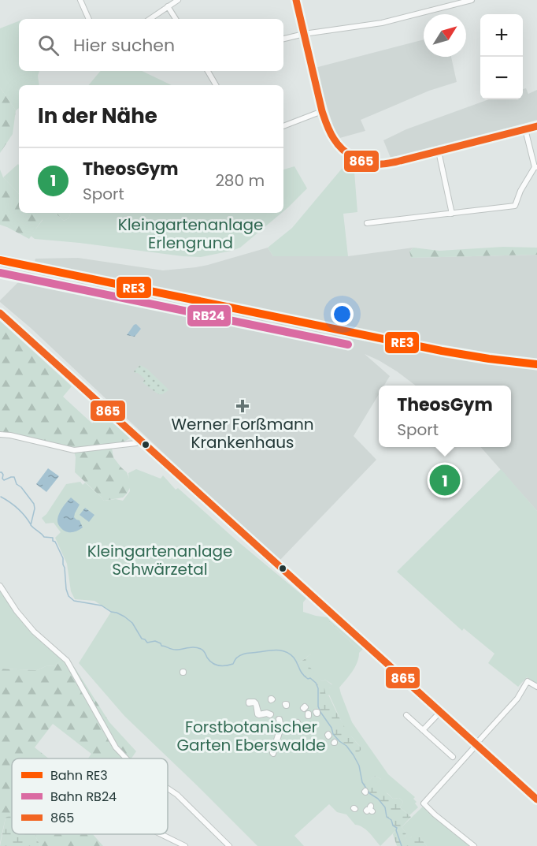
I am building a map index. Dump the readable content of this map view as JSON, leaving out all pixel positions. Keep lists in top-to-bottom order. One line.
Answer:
{"parks":["Kleingartenanlage Erlengrund","Kleingartenanlage Schwärzetal","Forstbotanischer Garten Eberswalde"],"places":{"health":["Werner Forßmann Krankenhaus"]},"lines":["transit line 865","rail line RE3","rail line RB24"],"legend":["Bahn RE3","Bahn RB24","865"],"north":"top right","page":{"map_buttons":["+","−"],"search":"Hier suchen","heading":"In der Nähe","list":[{"mark":"1","name":"TheosGym","note":"Sport","value":"280 m"}],"popup":["TheosGym","Sport"],"pins":"1"}}
